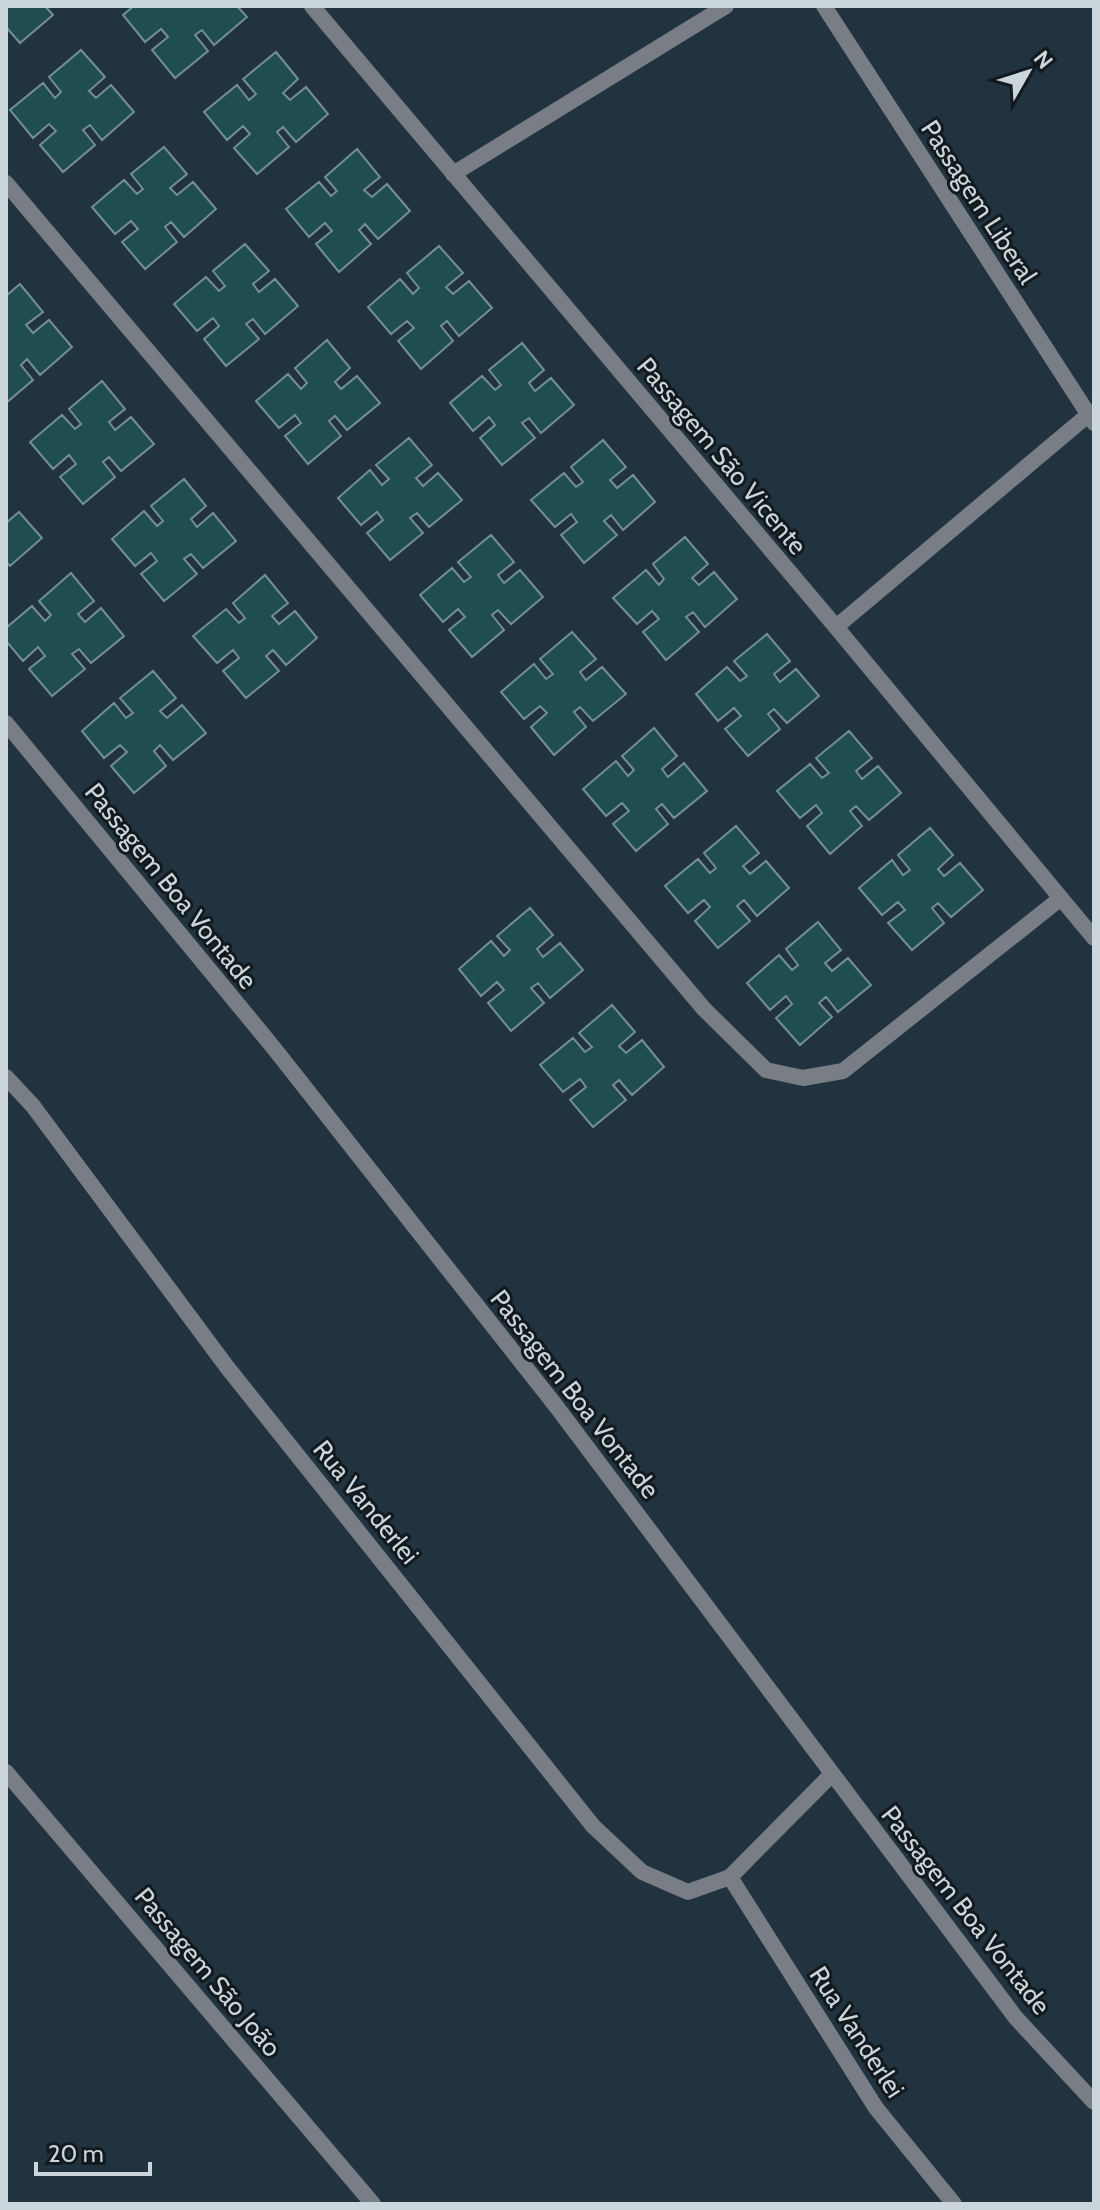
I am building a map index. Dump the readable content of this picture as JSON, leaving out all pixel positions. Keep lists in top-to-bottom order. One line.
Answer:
{"streets":{"street":["Passagem Liberal","Passagem São Vicente","Passagem Boa Vontade","Rua Vanderlei","Passagem São João"]},"crossings":[["Passagem Boa Vontade","Rua Vanderlei"]],"scale_bar":"20 m","north":"top right"}
